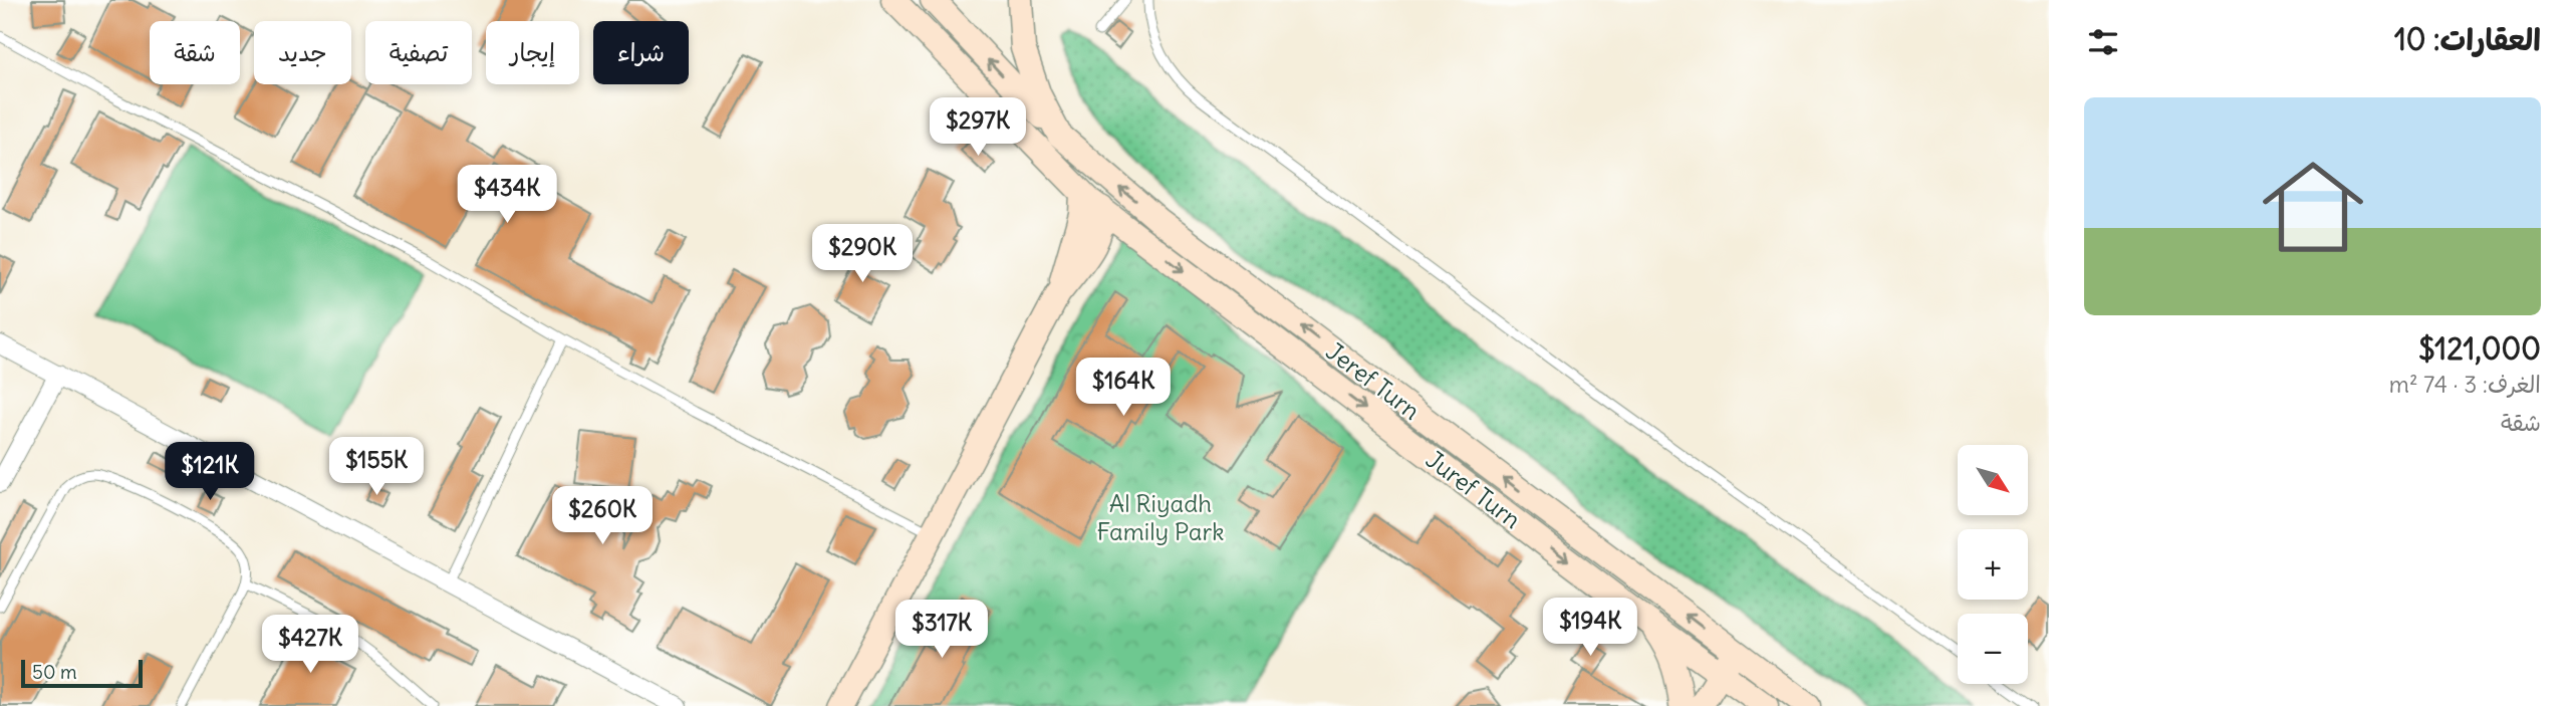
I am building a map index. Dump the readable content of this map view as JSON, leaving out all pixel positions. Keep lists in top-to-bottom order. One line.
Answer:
{"streets":{"main road":["Jeref Turn","Juref Turn"]},"one_way":["Jeref Turn","Juref Turn"],"parks":["Al Riyadh Family Park"],"scale_bar":"50 m","north":"bottom right","page":{"heading":"العقارات: 10","chip":["شراء","إيجار","تصفية","جديد","شقة"],"list":[{"name":"$121,000","note":"الغرف: 3 · 74 m² · شقة"}],"price":["$297K","$434K","$290K","$164K","$155K","$121K","$260K","$194K","$317K","$427K"],"map_buttons":["+","−"],"scale":"50 m"}}
